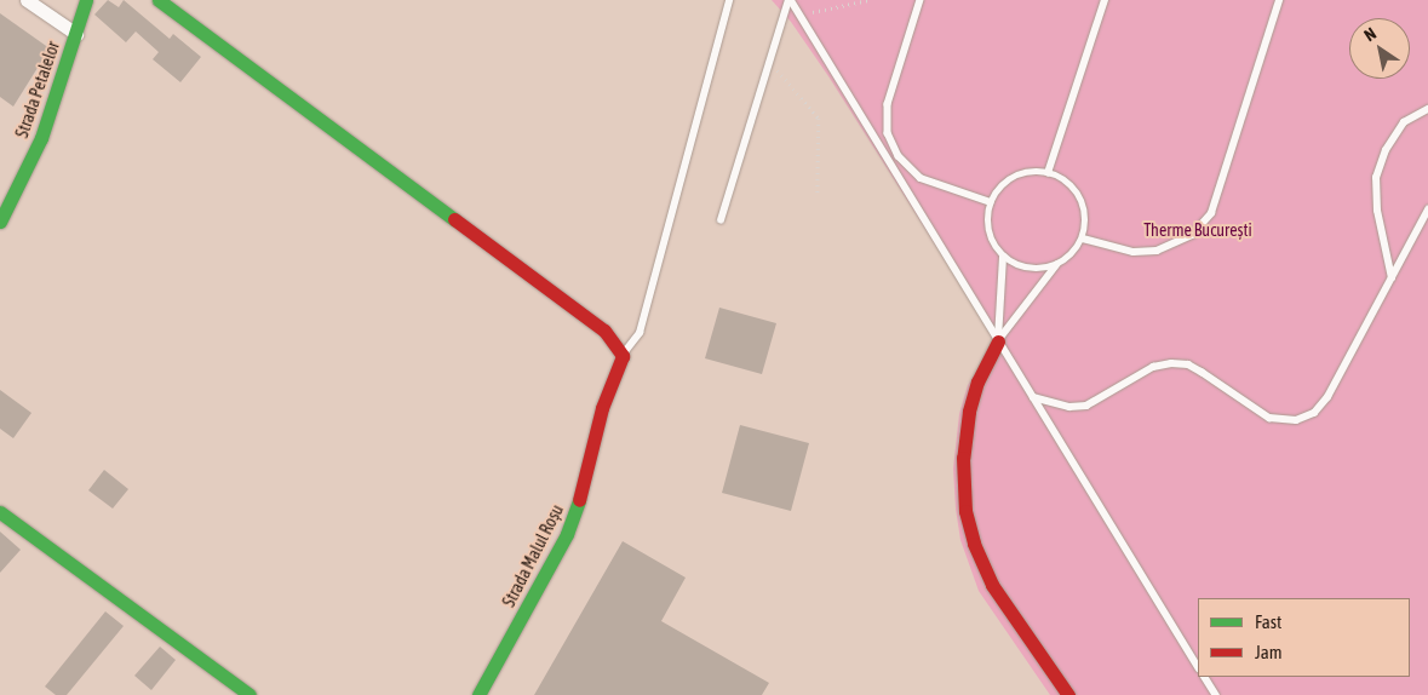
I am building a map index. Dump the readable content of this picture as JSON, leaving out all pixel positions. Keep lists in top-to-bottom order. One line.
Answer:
{"streets":{"street":["Strada Petalelor","Strada Malul Roșu"]},"parks":["Therme București"],"legend":["Fast","Jam"],"north":"top left"}
